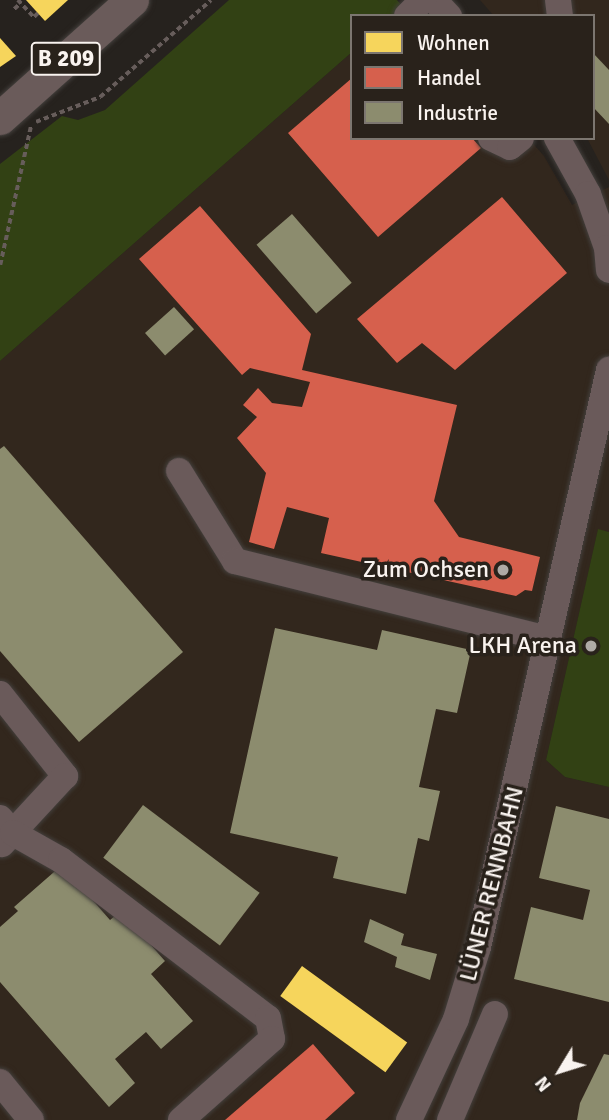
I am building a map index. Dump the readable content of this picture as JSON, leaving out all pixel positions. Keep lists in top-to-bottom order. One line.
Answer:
{"streets":{"main road":["B 209"],"street":["LÜNER RENNBAHN"]},"places":["Zum Ochsen","LKH Arena"],"legend":["Wohnen","Handel","Industrie"],"north":"bottom left"}
